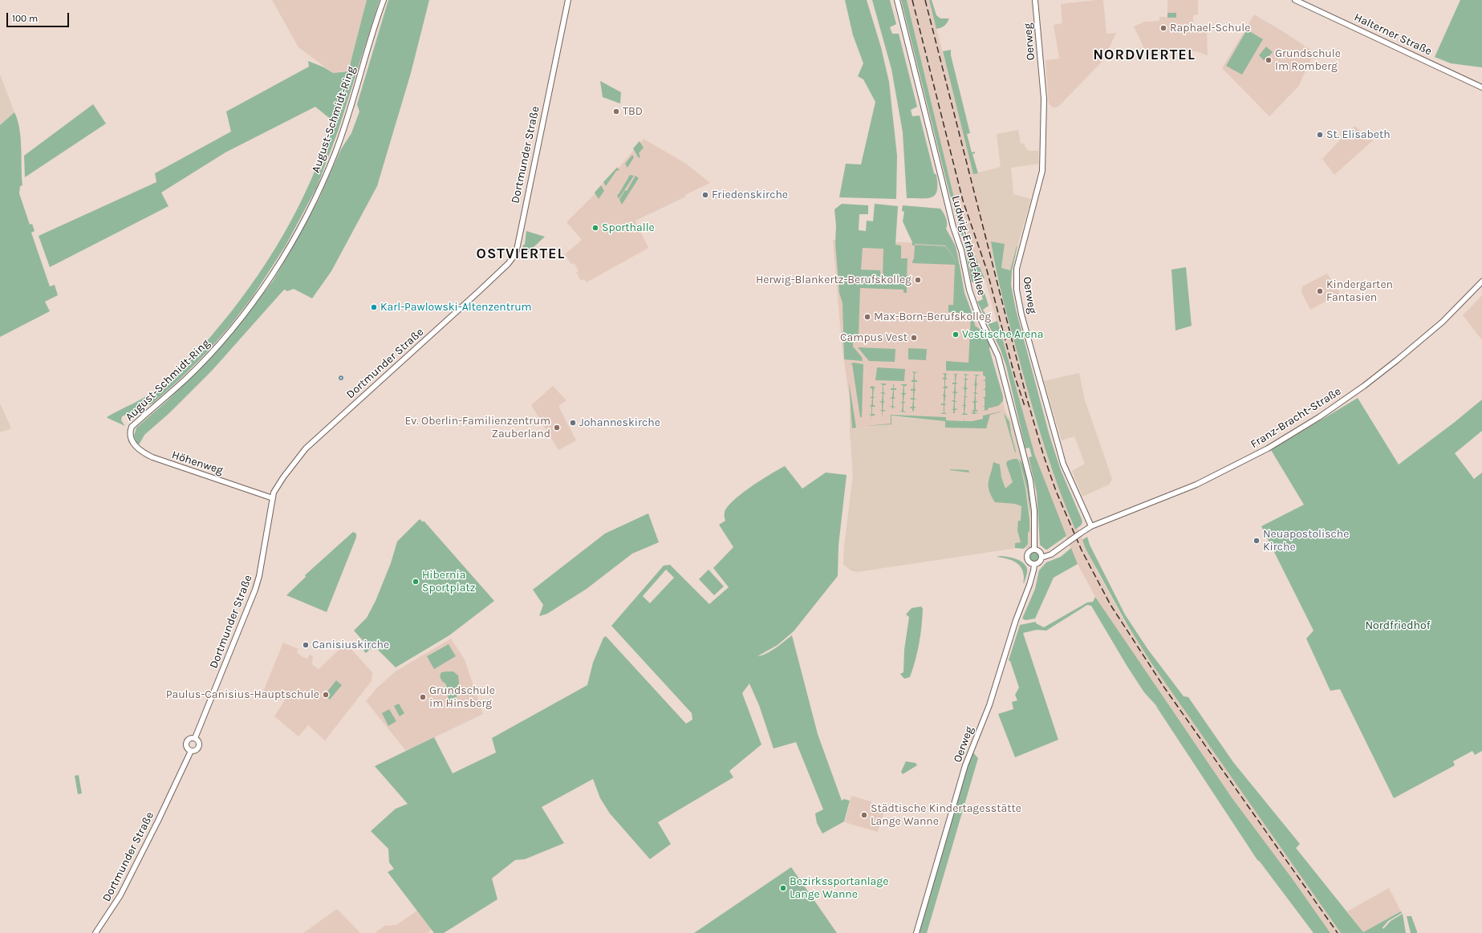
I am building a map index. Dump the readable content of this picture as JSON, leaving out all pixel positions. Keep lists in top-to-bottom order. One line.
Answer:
{"streets":{"main road":["Halterner Straße","Oerweg","August-Schmidt-Ring","Dortmunder Straße","Ludwig-Erhard-Allee","Franz-Bracht-Straße","Höhenweg"]},"crossings":[["Oerweg","Ludwig-Erhard-Allee"],["Oerweg","Franz-Bracht-Straße"],["August-Schmidt-Ring","Höhenweg"],["Dortmunder Straße","Höhenweg"]],"districts":["NORDVIERTEL","OSTVIERTEL"],"parks":["Nordfriedhof"],"places":["Raphael-Schule","Grundschule Im Romberg","TBD","St. Elisabeth","Friedenskirche","Sporthalle","Herwig-Blankertz-Berufskolleg","Kindergarten Fantasien","Karl-Pawlowski-Altenzentrum","Max-Born-Berufskolleg","Vestische Arena","Campus Vest","Johanneskirche","Ev. Oberlin-Familienzentrum Zauberland","Neuapostolische Kirche","Hibernia Sportplatz","Canisiuskirche","Paulus-Canisius-Hauptschule","Grundschule im Hinsberg","Städtische Kindertagesstätte Lange Wanne","Bezirkssportanlage Lange Wanne"],"scale_bar":"100 m"}
